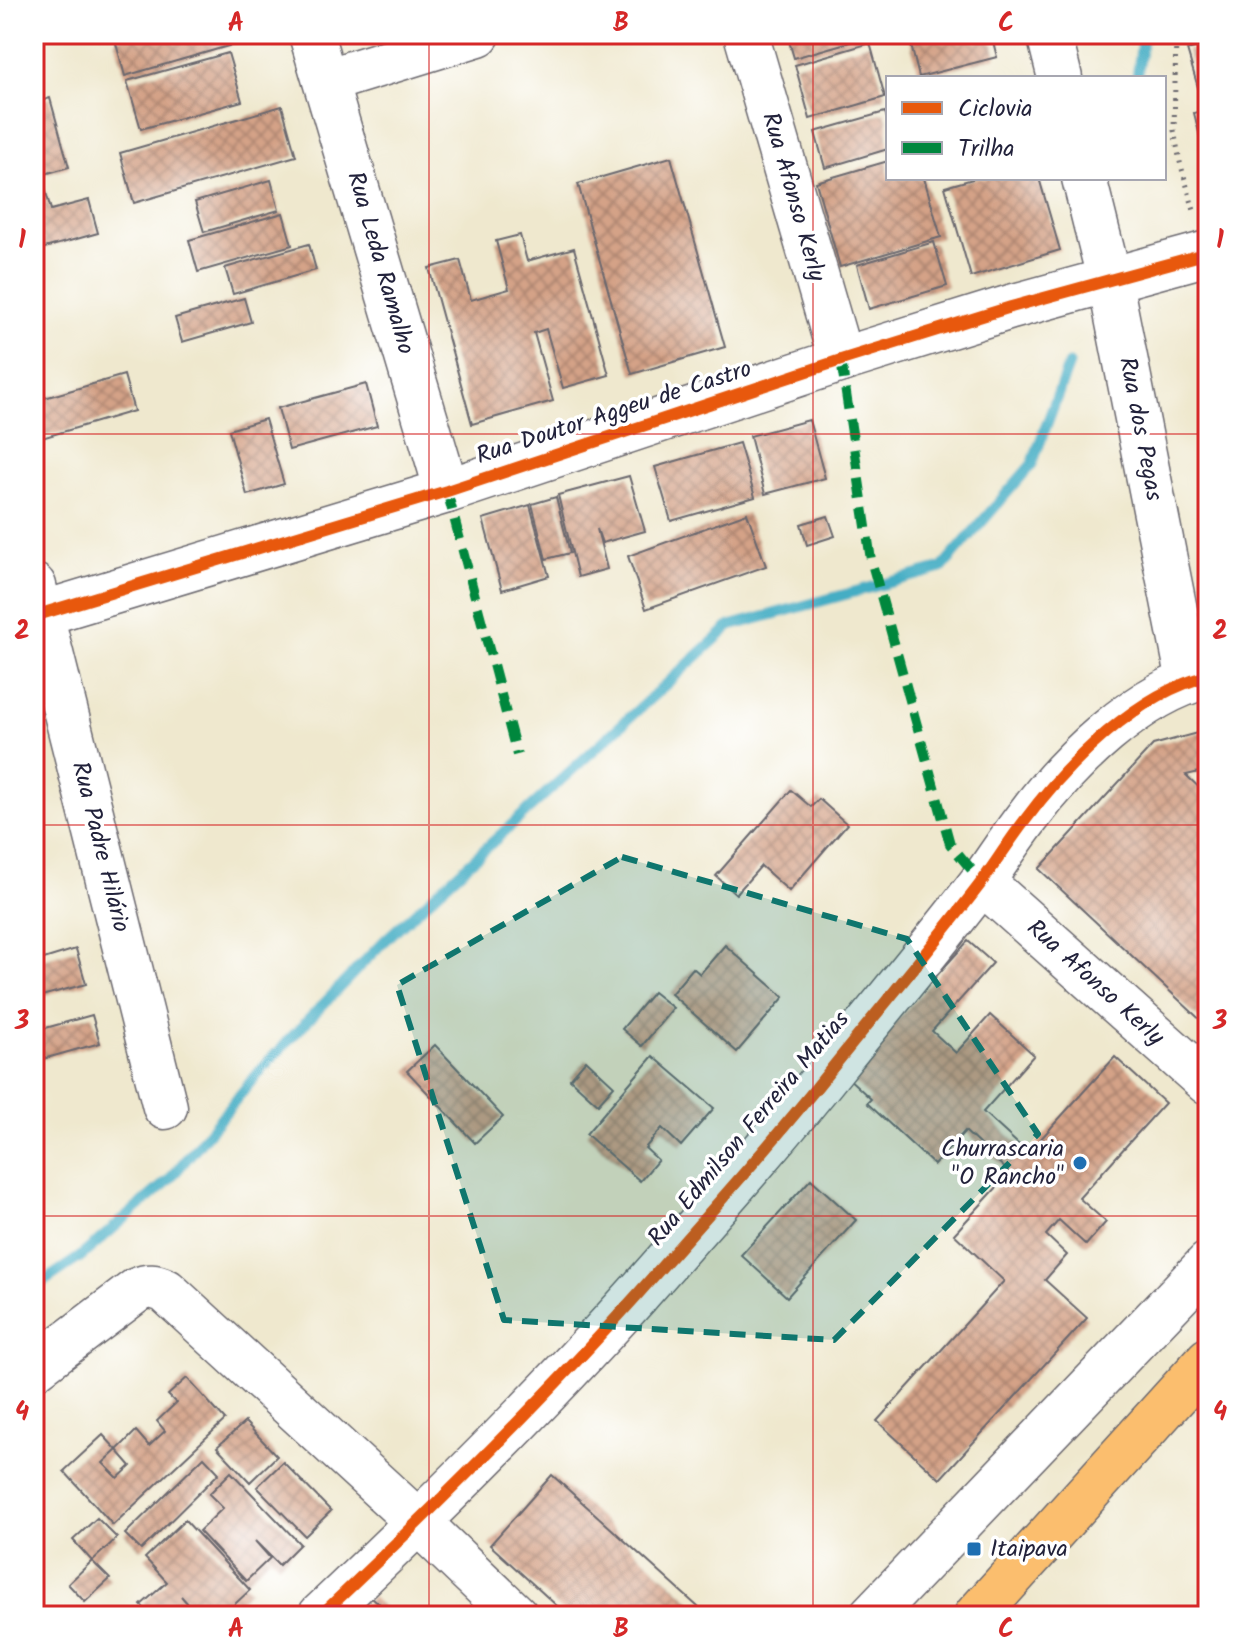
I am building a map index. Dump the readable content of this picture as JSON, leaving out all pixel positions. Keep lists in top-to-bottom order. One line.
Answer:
{"streets":{"street":["Rua Afonso Kerly","Rua Leda Ramalho","Rua Doutor Aggeu de Castro","Rua dos Pegas","Rua Padre Hilário","Rua Edmilson Ferreira Matias"]},"crossings":[["Rua Afonso Kerly","Rua Doutor Aggeu de Castro"],["Rua Afonso Kerly","Rua Edmilson Ferreira Matias"],["Rua Leda Ramalho","Rua Doutor Aggeu de Castro"],["Rua Doutor Aggeu de Castro","Rua dos Pegas"],["Rua Doutor Aggeu de Castro","Rua Padre Hilário"],["Rua dos Pegas","Rua Edmilson Ferreira Matias"]],"places":{"other":["Churrascaria \"O Rancho\""],"transit":["Itaipava"]},"legend":["Ciclovia","Trilha"],"grid":{"columns":["A","B","C"],"rows":["1","2","3","4"]}}
